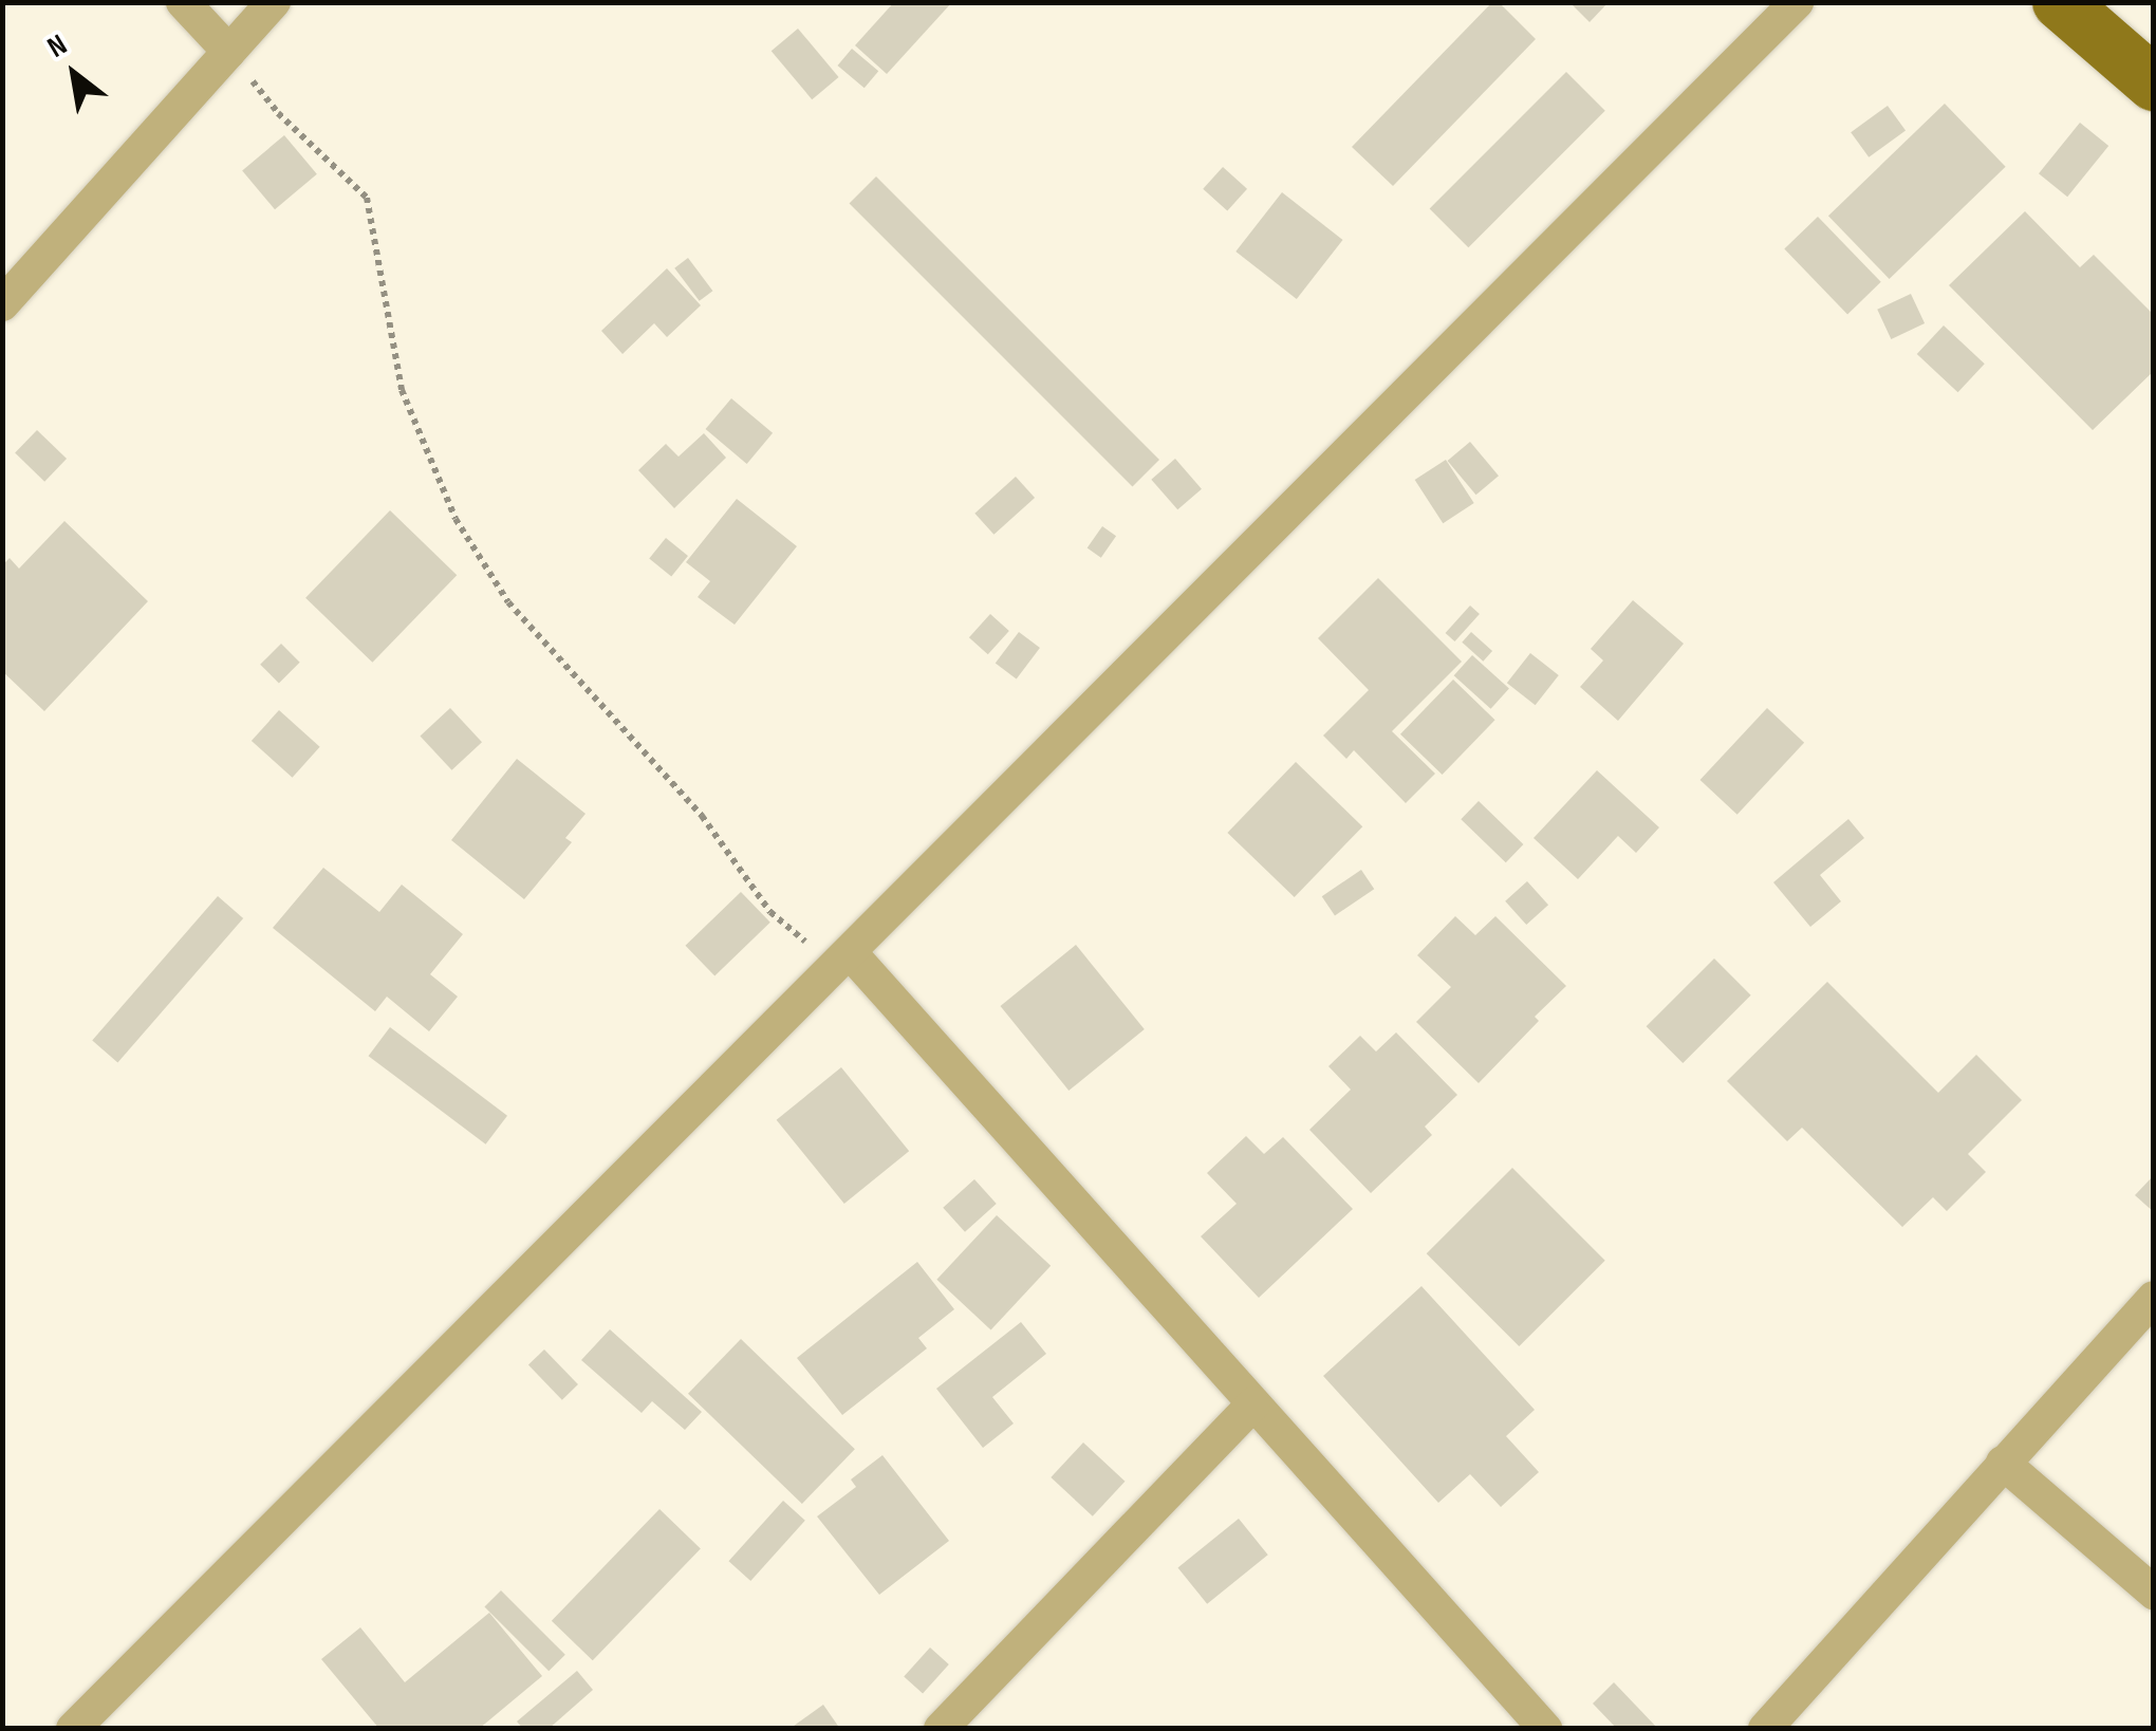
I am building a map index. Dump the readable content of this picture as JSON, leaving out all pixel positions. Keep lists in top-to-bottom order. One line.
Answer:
{"north":"top left"}
